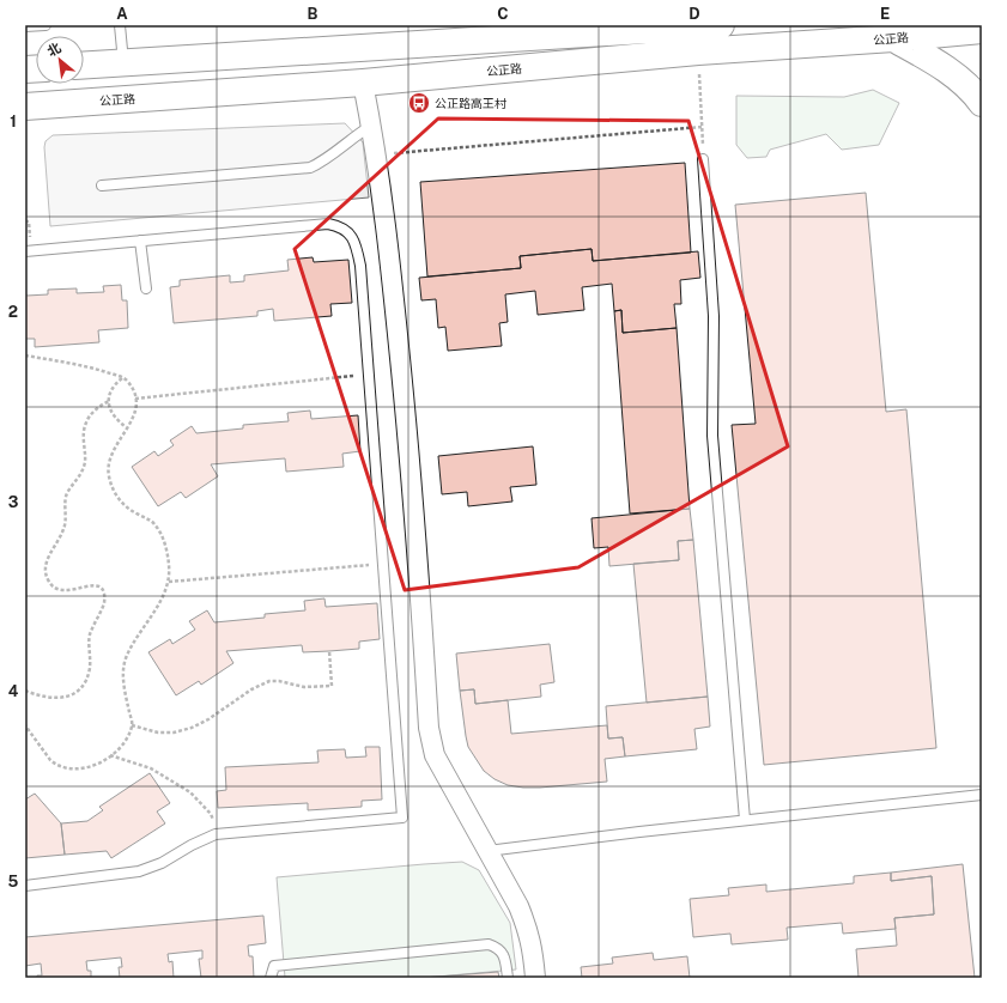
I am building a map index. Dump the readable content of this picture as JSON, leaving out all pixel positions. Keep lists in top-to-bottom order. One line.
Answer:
{"streets":{"main road":["公正路"]},"places":{"bus stop":["公正路高王村"]},"north":"top left","grid":{"columns":["A","B","C","D","E"],"rows":["1","2","3","4","5"]}}
